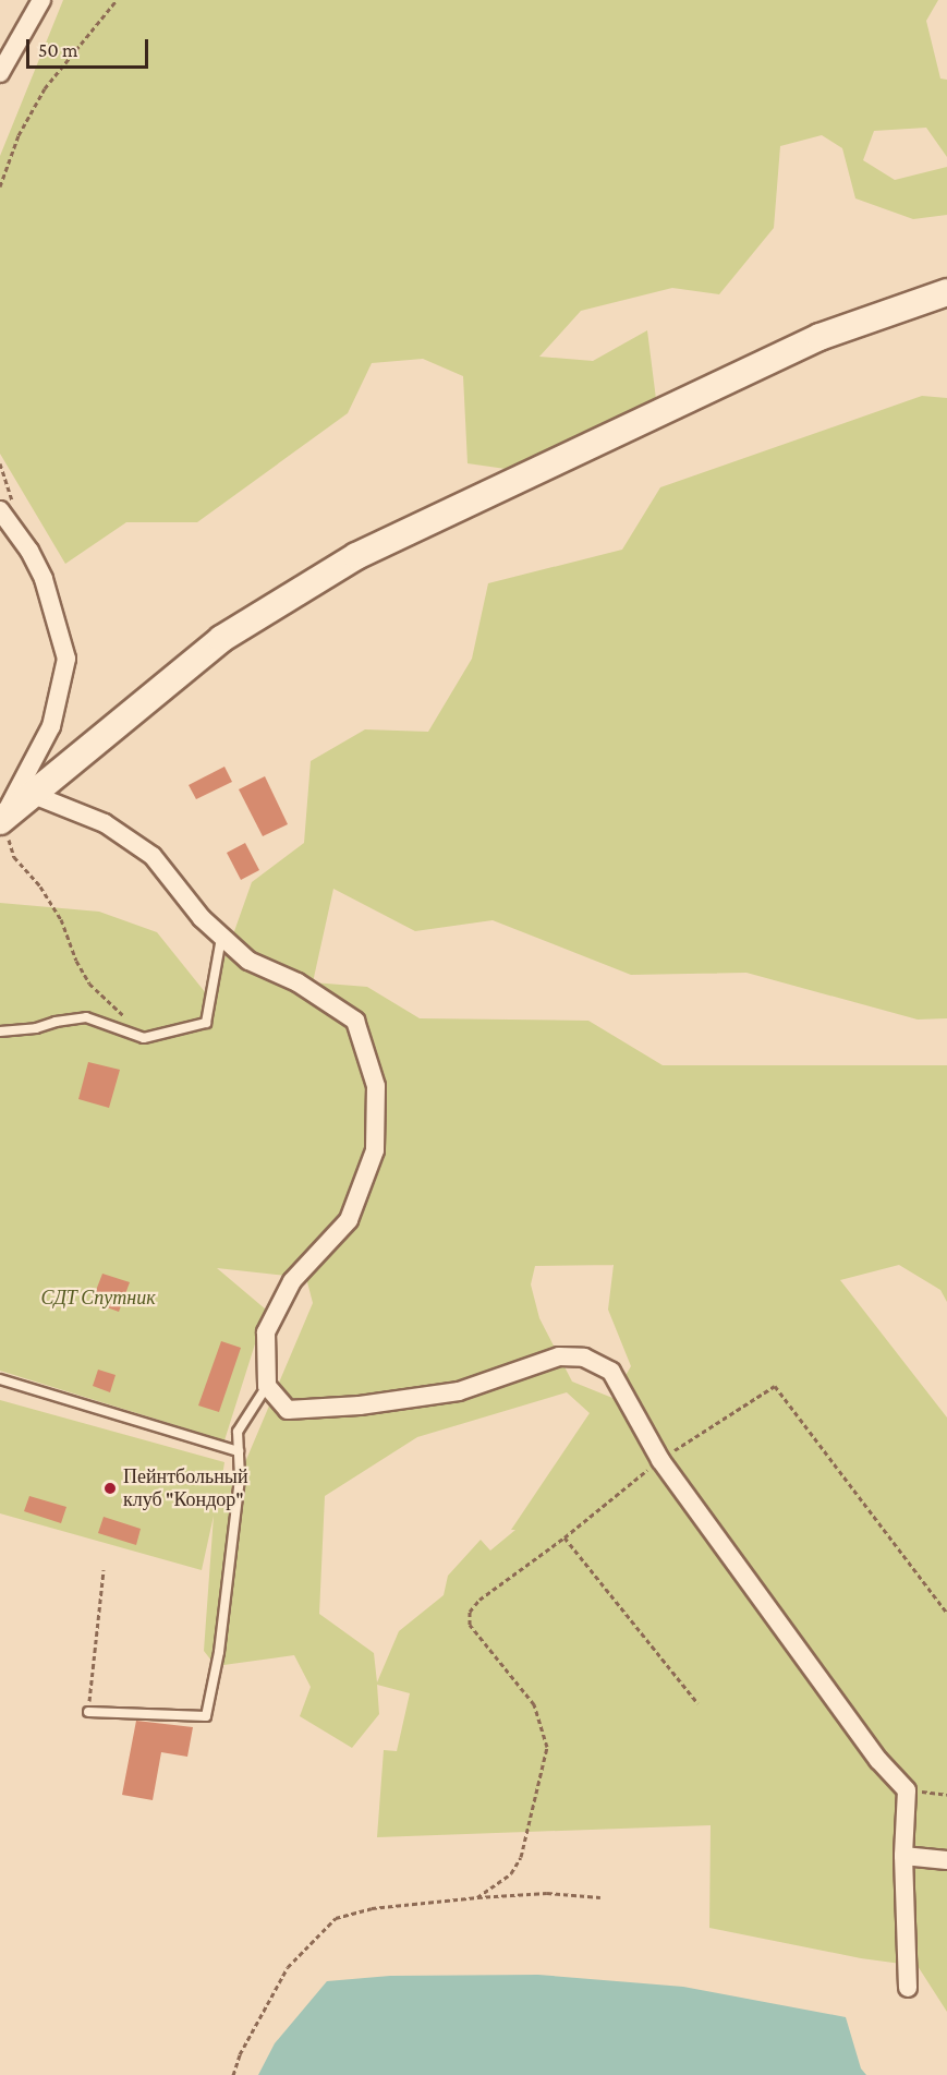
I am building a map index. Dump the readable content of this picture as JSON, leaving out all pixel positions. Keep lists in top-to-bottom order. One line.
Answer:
{"parks":["СДТ Спутник"],"places":["Пейнтбольный клуб \"Кондор\""],"scale_bar":"50 m"}
